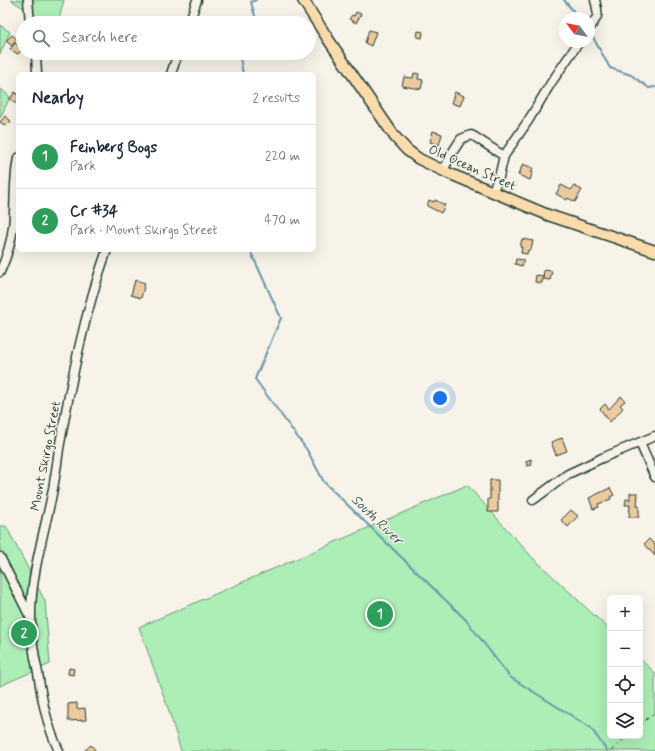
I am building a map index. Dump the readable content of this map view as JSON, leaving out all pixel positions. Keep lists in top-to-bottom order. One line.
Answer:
{"streets":{"main road":["Old Ocean Street"],"street":["Mount Skirgo Street"]},"water":["South River"],"north":"top left","page":{"search":"Search here","heading":["Nearby","2 results"],"list":[{"mark":"1","name":"Feinberg Bogs","note":"Park","value":"220 m"},{"mark":"2","name":"Cr #34","note":"Park · Mount Skirgo Street","value":"470 m"}],"map_buttons":["+","−"],"pins":["1","2"]}}
